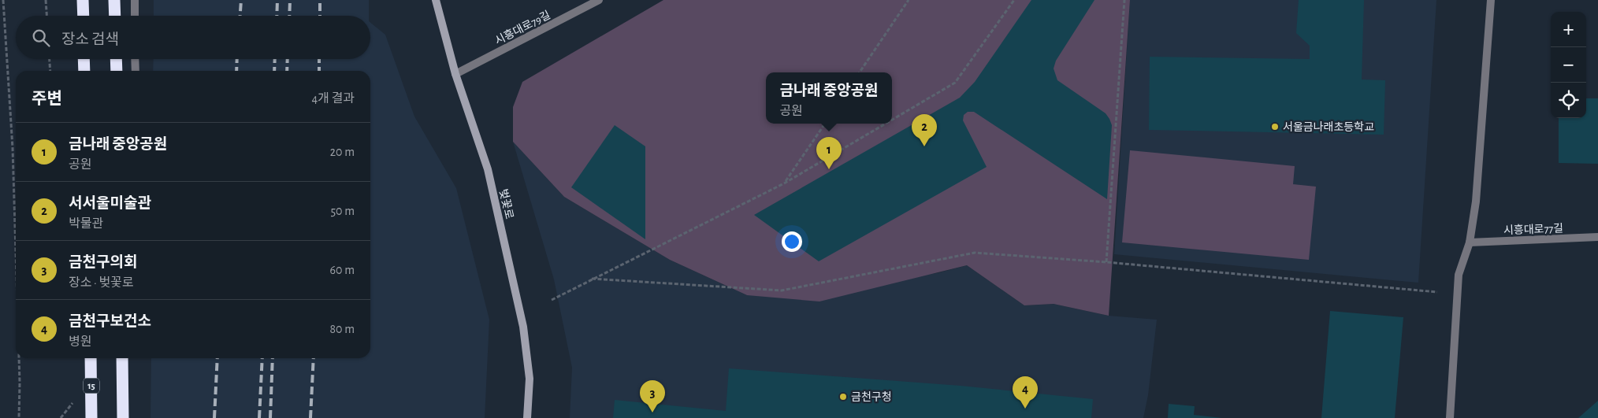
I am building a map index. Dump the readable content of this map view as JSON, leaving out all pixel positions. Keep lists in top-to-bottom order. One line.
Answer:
{"streets":{"highway":["15"],"street":["시흥대로79길","벚꽃로","시흥대로77길"]},"crossings":[["시흥대로79길","벚꽃로"]],"places":["서울금나래초등학교","금천구청"],"page":{"map_buttons":["+","−"],"search":"장소 검색","heading":["주변","4개 결과"],"popup":["금나래 중앙공원","공원"],"pins":["2","1","4","3"],"list":[{"mark":"1","name":"금나래 중앙공원","note":"공원","value":"20 m"},{"mark":"2","name":"서서울미술관","note":"박물관","value":"50 m"},{"mark":"3","name":"금천구의회","note":"장소 · 벚꽃로","value":"60 m"},{"mark":"4","name":"금천구보건소","note":"병원","value":"80 m"}]}}
